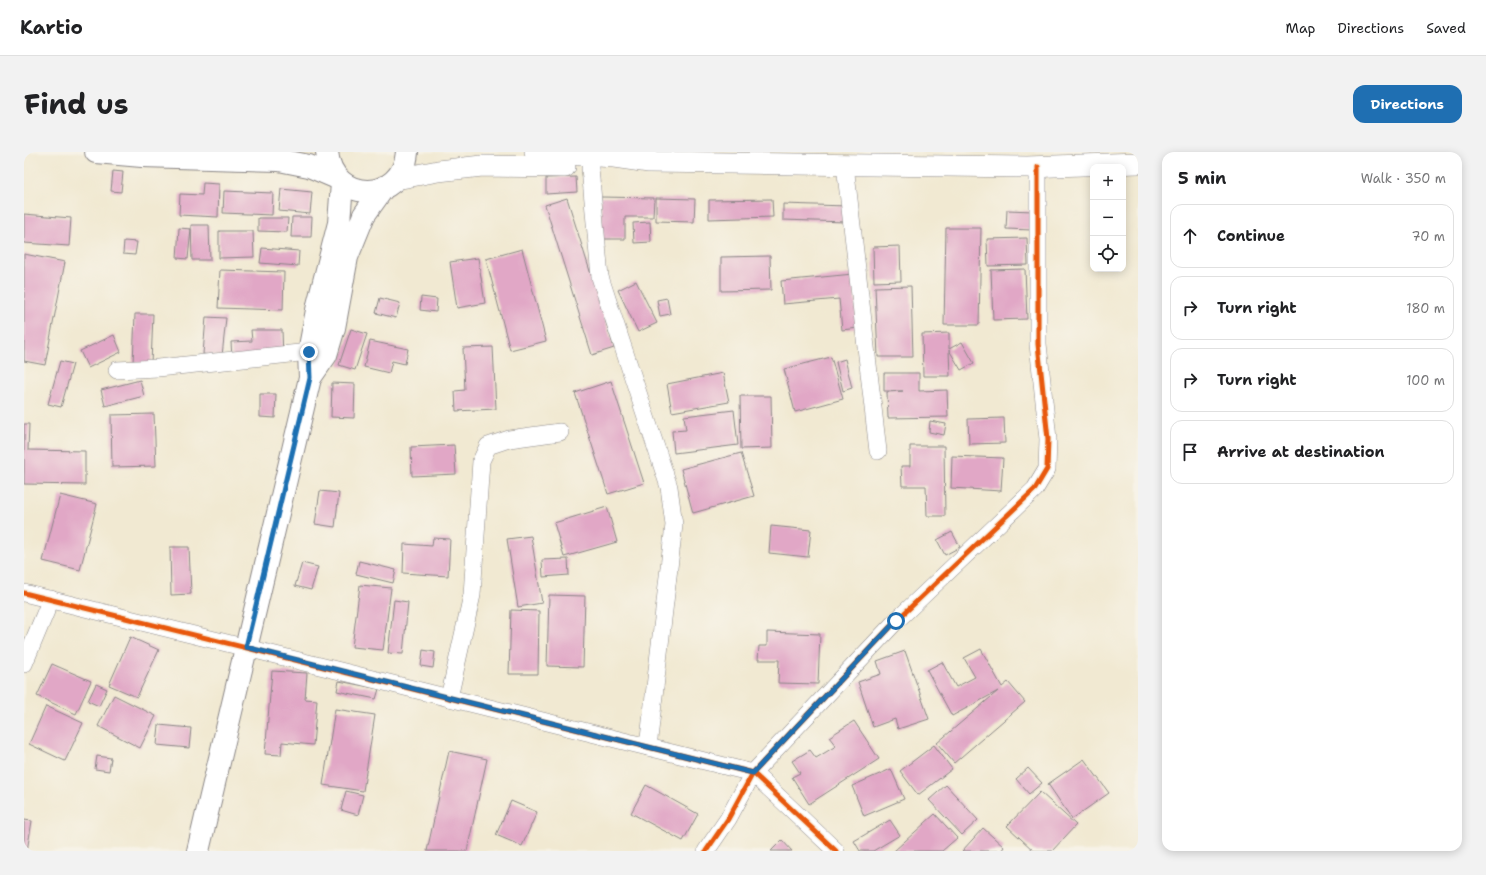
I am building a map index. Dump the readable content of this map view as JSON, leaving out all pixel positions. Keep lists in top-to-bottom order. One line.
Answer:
{"page":{"header":"Kartio","nav":["Map","Directions","Saved"],"title":"Find us","buttons":"Directions","heading":["5 min","Walk · 350 m"],"map_buttons":["+","−"],"list":[["Continue","70 m"],["Turn right","180 m"],["Turn right","100 m"],"Arrive at destination"]}}
